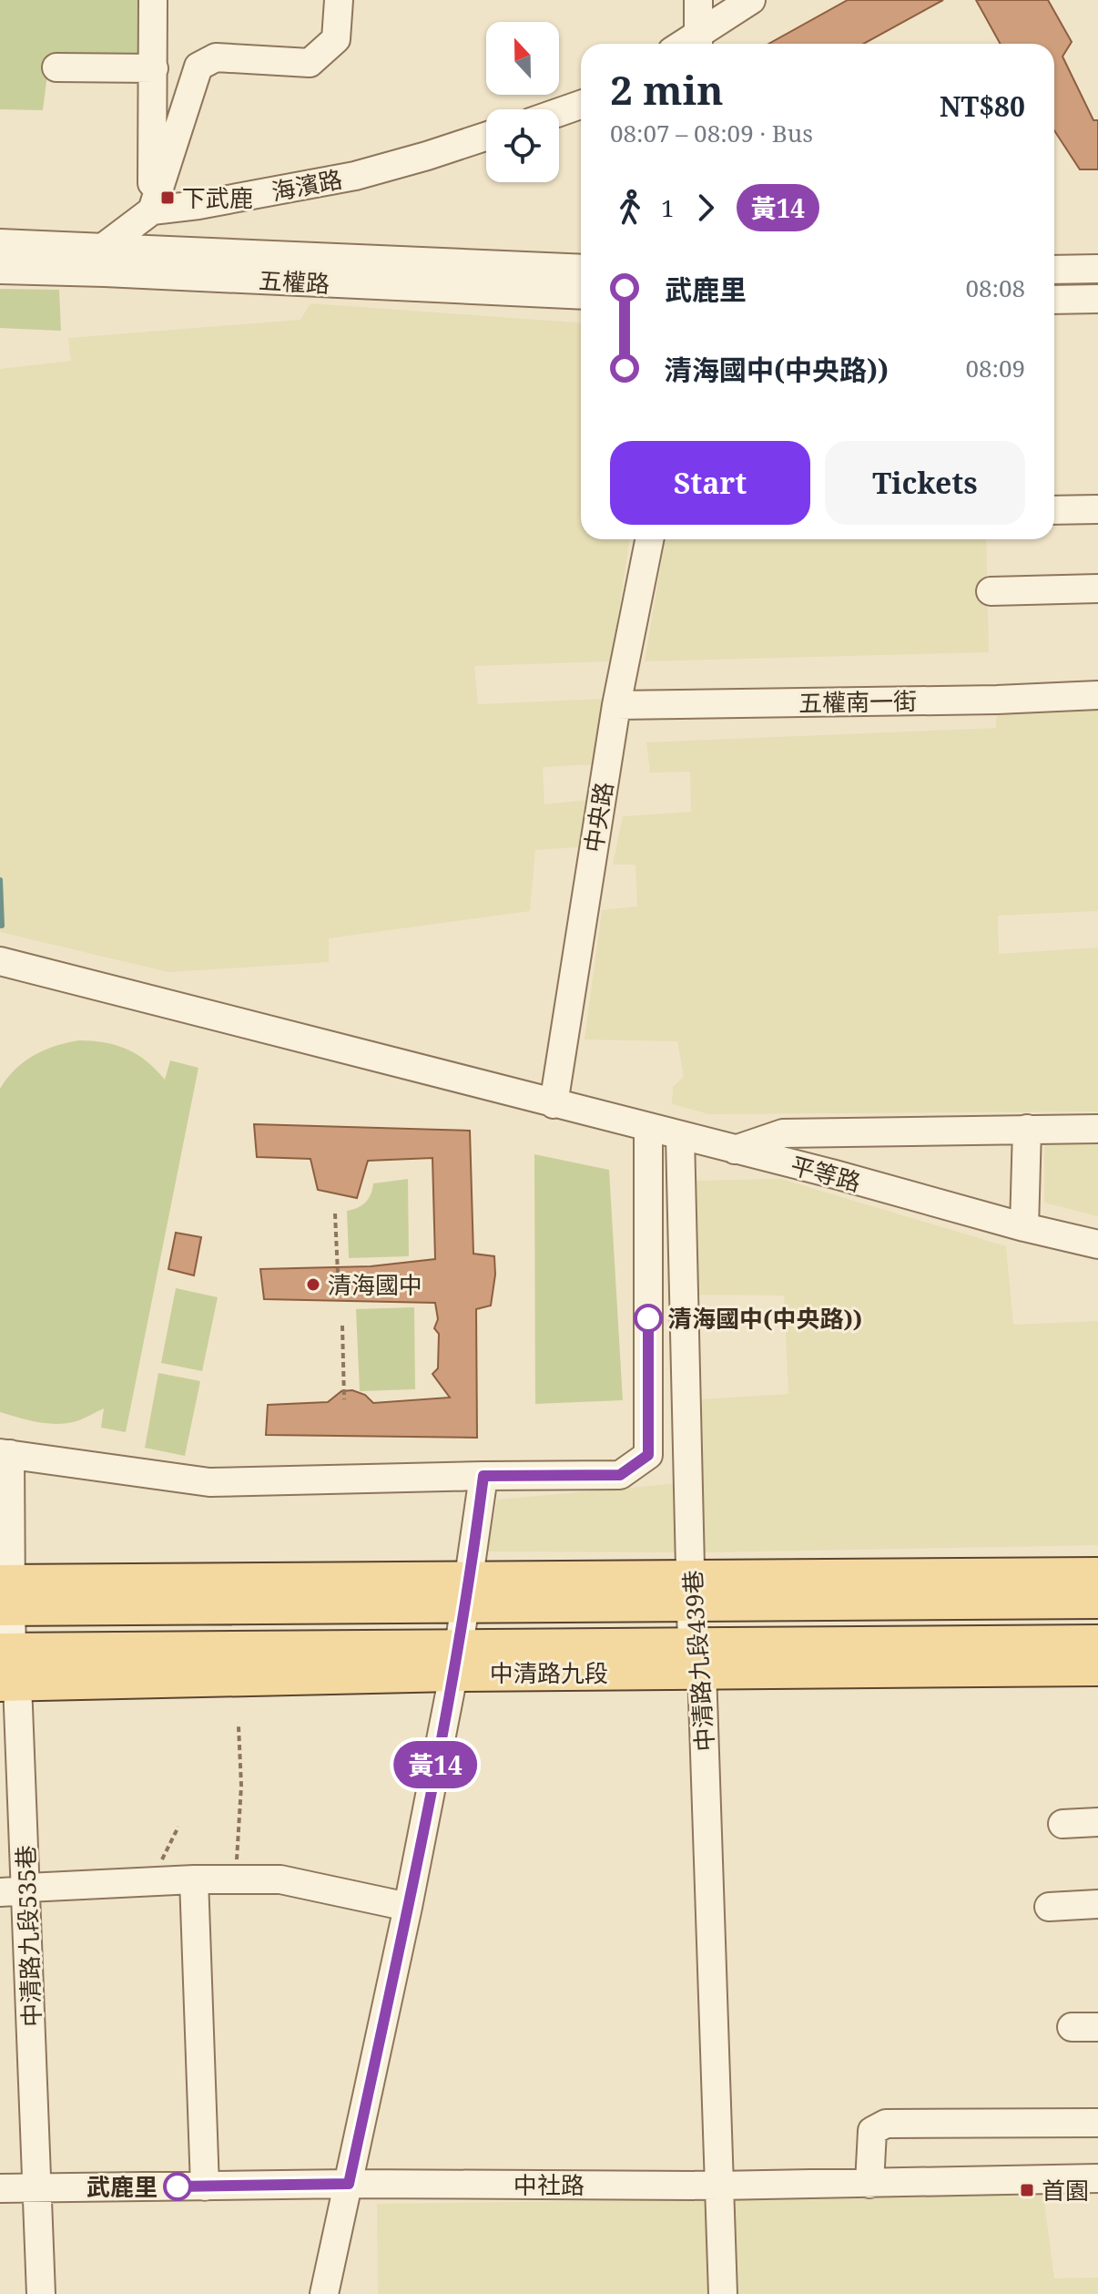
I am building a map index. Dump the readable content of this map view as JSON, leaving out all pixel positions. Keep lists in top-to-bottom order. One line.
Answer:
{"streets":{"main road":["中清路九段"],"street":["海濱路","五權路","五權南一街","中央路","平等路","中清路九段439巷","中清路九段535巷","中社路"]},"crossings":[["五權南一街","中央路"],["中央路","平等路"],["平等路","中清路九段439巷"],["中清路九段439巷","中清路九段"],["中清路九段439巷","中社路"],["中清路九段","中清路九段535巷"],["中清路九段535巷","中社路"]],"places":{"transit":["下武鹿","首園"],"other":["清海國中","清海國中(中央路))","武鹿里"]},"lines":["bus line 黃14"],"north":"top","page":{"on_map":"黃14","heading":["2 min","08:07 – 08:09 · Bus","NT$80"],"legs":["1","黃14"],"list":[{"name":"武鹿里","value":"08:08"},{"name":"清海國中(中央路))","value":"08:09"}],"buttons":["Start","Tickets"]}}
